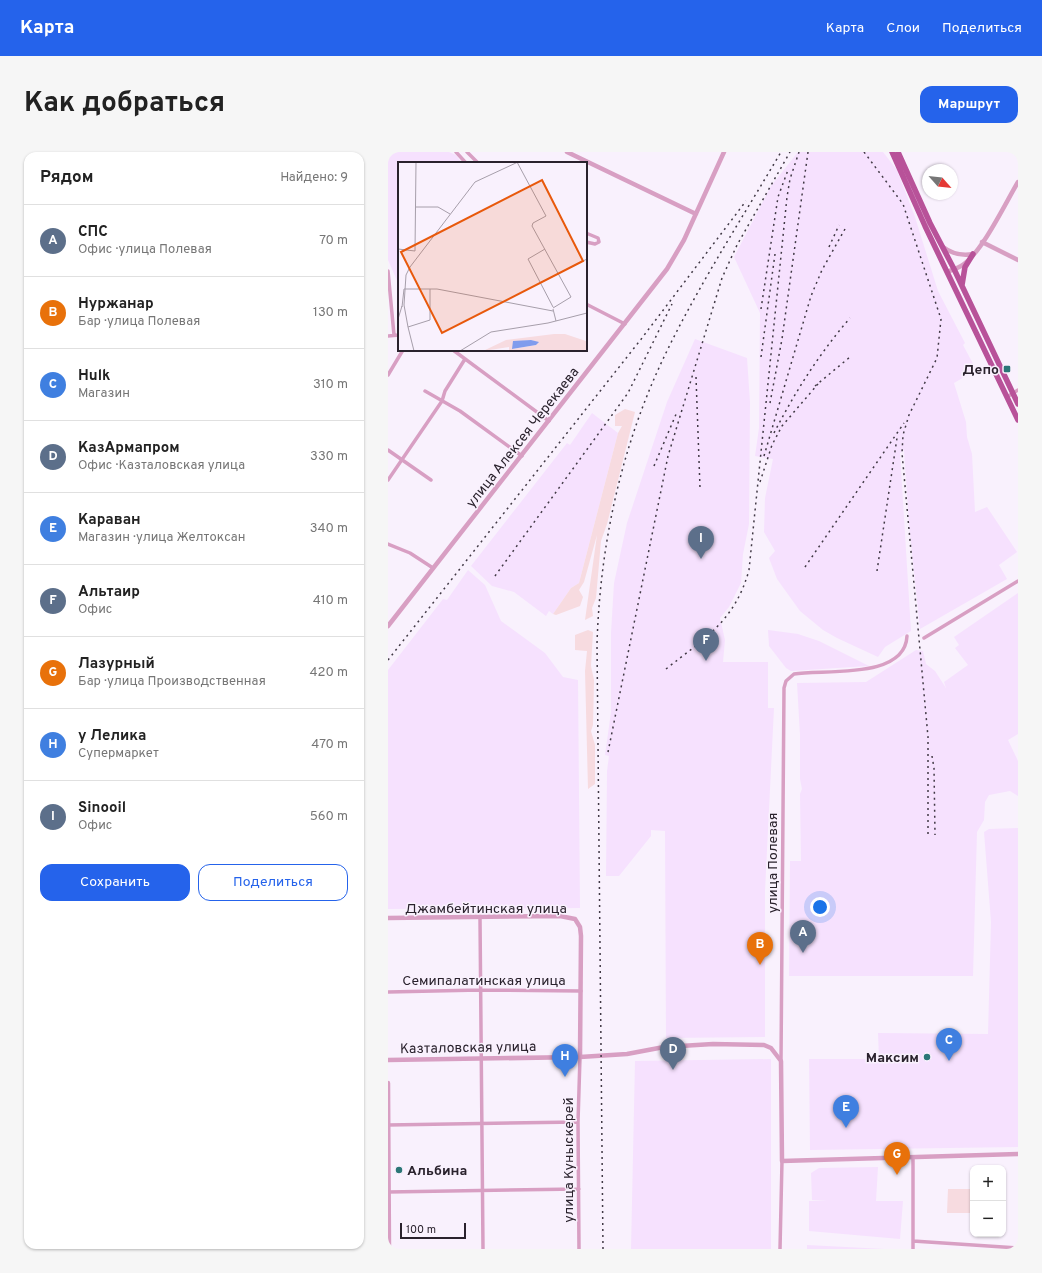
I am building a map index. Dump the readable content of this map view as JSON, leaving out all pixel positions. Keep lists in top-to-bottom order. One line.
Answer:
{"streets":{"street":["улица Алексея Черекаева","улица Полевая","Джамбейтинская улица","Семипалатинская улица","Казталовская улица","улица Куныскерей"]},"crossings":[["улица Полевая","Казталовская улица"],["Джамбейтинская улица","улица Куныскерей"],["Семипалатинская улица","улица Куныскерей"],["Казталовская улица","улица Куныскерей"]],"places":{"transit":["Депо"],"other":["Максим","Альбина"]},"scale_bar":"100 m","north":"bottom right","page":{"header":"Карта","nav":["Карта","Слои","Поделиться"],"title":"Как добраться","buttons":["Маршрут",["Сохранить","Поделиться"]],"heading":["Рядом","Найдено: 9"],"list":[{"mark":"A","name":"СПС","note":"Офис · улица Полевая","value":"70 m"},{"mark":"B","name":"Нуржанар","note":"Бар · улица Полевая","value":"130 m"},{"mark":"C","name":"Hulk","note":"Магазин","value":"310 m"},{"mark":"D","name":"КазАрмапром","note":"Офис · Казталовская улица","value":"330 m"},{"mark":"E","name":"Караван","note":"Магазин · улица Желтоксан","value":"340 m"},{"mark":"F","name":"Альтаир","note":"Офис","value":"410 m"},{"mark":"G","name":"Лазурный","note":"Бар · улица Производственная","value":"420 m"},{"mark":"H","name":"у Лелика","note":"Супермаркет","value":"470 m"},{"mark":"I","name":"Sinooil","note":"Офис","value":"560 m"}],"pins":["I","F","A","B","C","D","H","E","G"],"map_buttons":["+","−"],"scale":"100 m"}}
